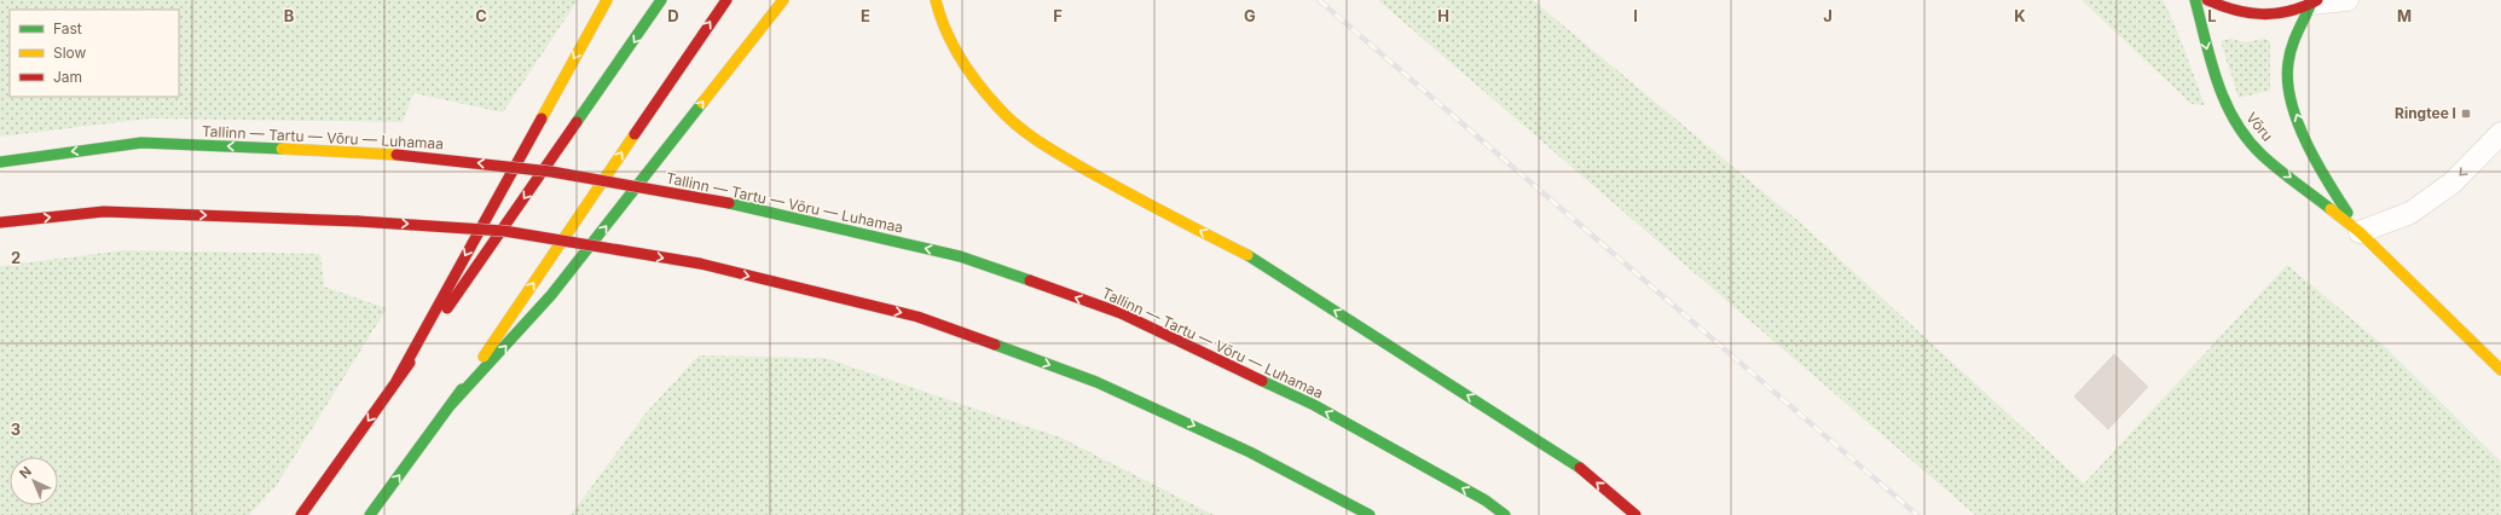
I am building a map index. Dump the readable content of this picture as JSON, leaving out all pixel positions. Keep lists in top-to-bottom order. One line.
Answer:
{"streets":{"main road":["Võru","Tallinn — Tartu — Võru — Luhamaa"]},"places":{"transit":["Ringtee I"]},"legend":["Fast","Slow","Jam"],"north":"top left","grid":{"columns":["B","C","D","E","F","G","H","I","J","K","L","M"],"rows":["2","3"]}}
